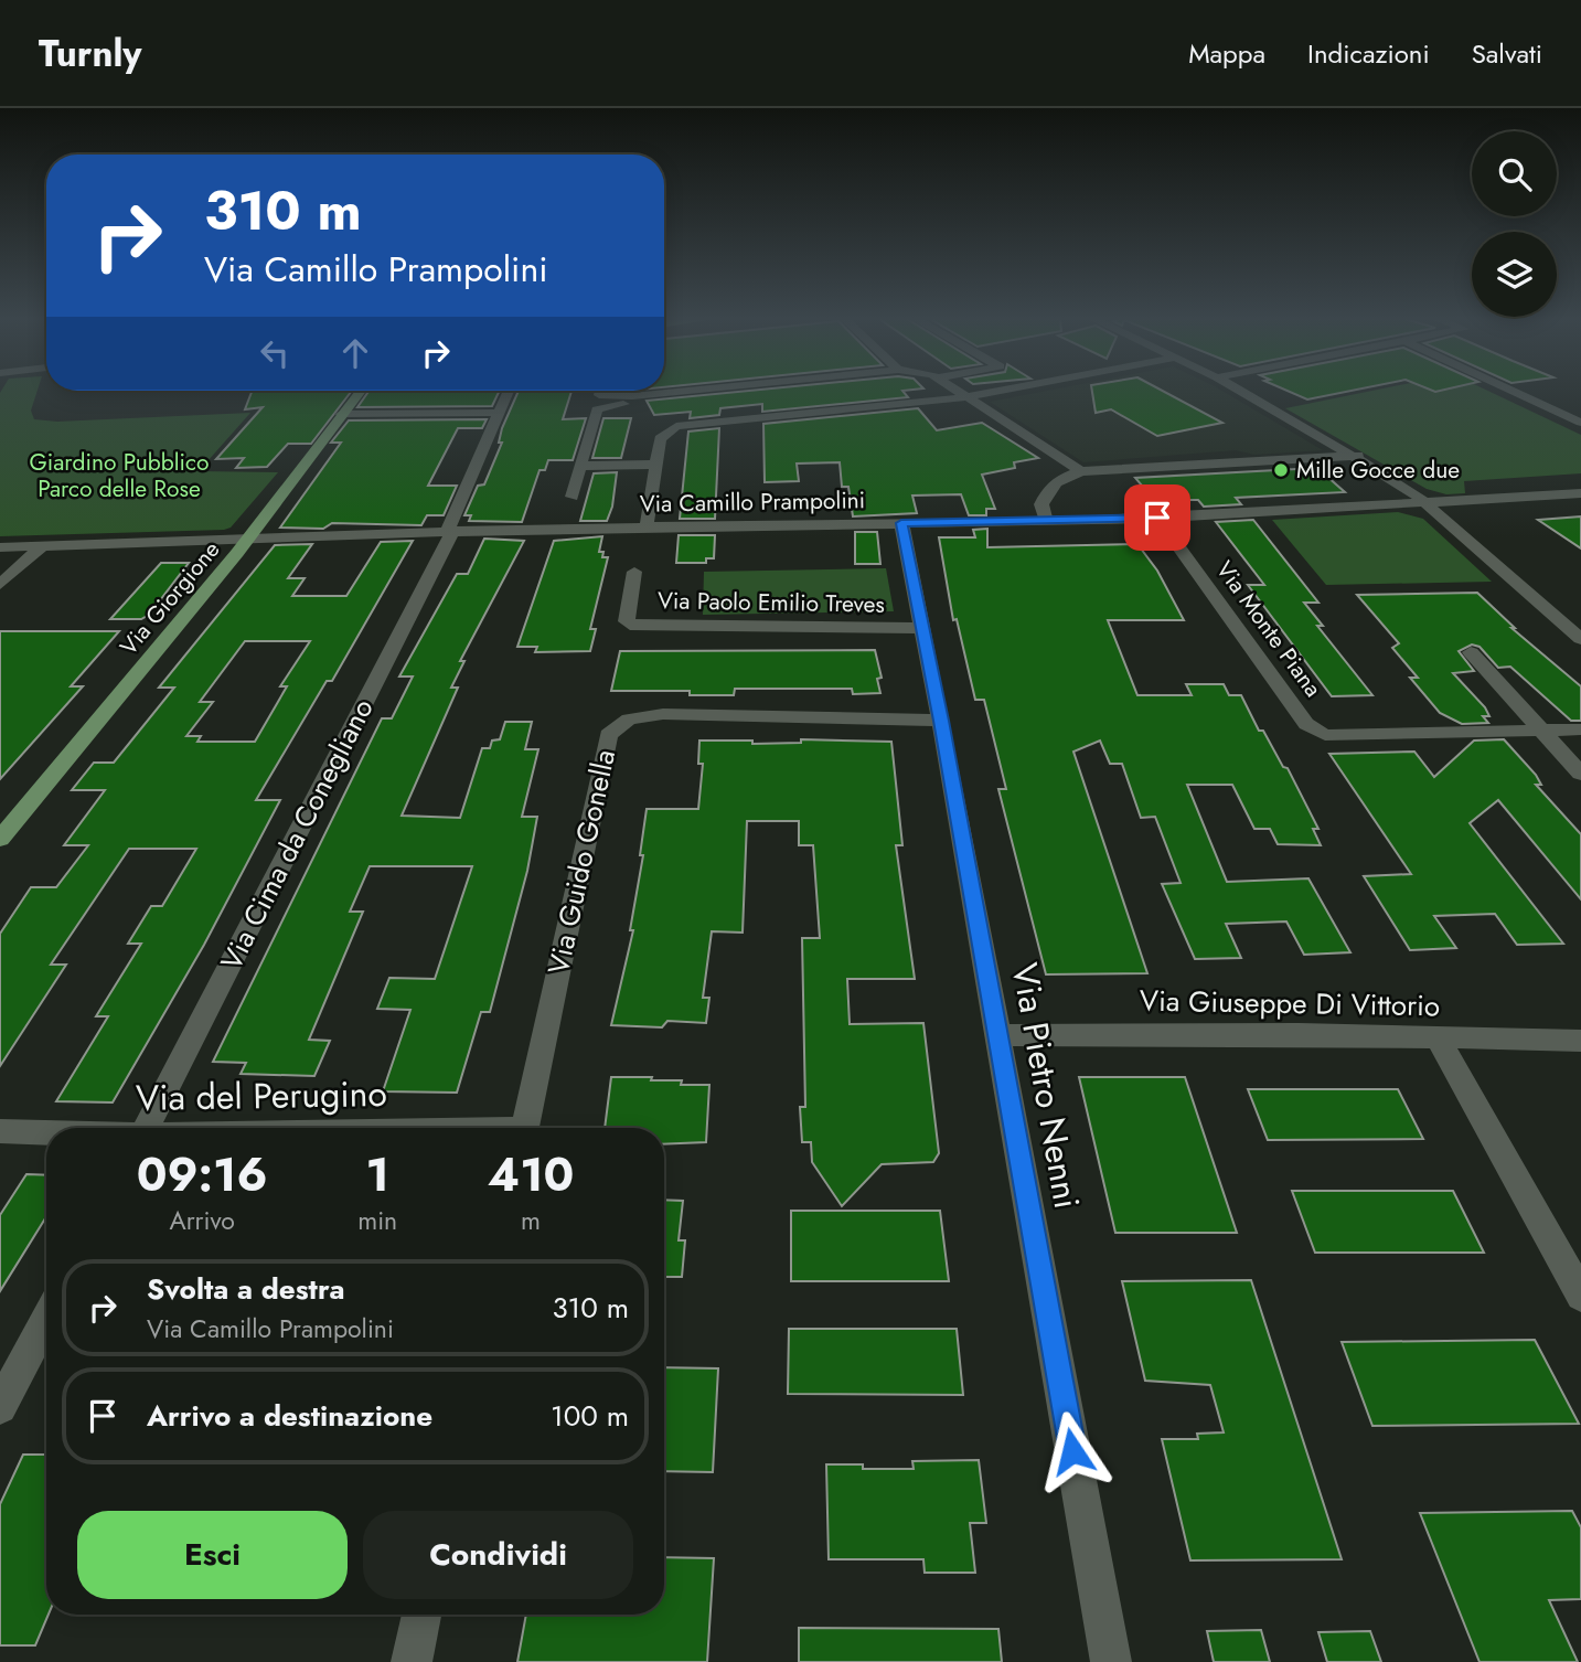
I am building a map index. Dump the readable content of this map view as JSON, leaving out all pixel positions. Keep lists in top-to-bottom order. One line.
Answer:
{"streets":{"main road":["Via Giorgione"],"street":["Via Camillo Prampolini","Via Paolo Emilio Treves","Via Monte Piana","Via Cima da Conegliano","Via Guido Gonella","Via Giuseppe Di Vittorio","Via Pietro Nenni","Via del Perugino"]},"crossings":[["Via Camillo Prampolini","Via Giorgione"],["Via Camillo Prampolini","Via Monte Piana"],["Via Camillo Prampolini","Via Cima da Conegliano"],["Via Camillo Prampolini","Via Pietro Nenni"],["Via Paolo Emilio Treves","Via Pietro Nenni"],["Via Guido Gonella","Via Pietro Nenni"],["Via Giuseppe Di Vittorio","Via Pietro Nenni"]],"parks":["Giardino Pubblico Parco delle Rose"],"places":["Mille Gocce due"],"page":{"header":"Turnly","nav":["Mappa","Indicazioni","Salvati"],"turn":["310 m","Via Camillo Prampolini"],"eta":["09:16","Arrivo","1","min","410","m"],"list":[{"name":"Svolta a destra","note":"Via Camillo Prampolini","value":"310 m"},{"name":"Arrivo a destinazione","value":"100 m"}],"buttons":["Esci","Condividi"]}}
